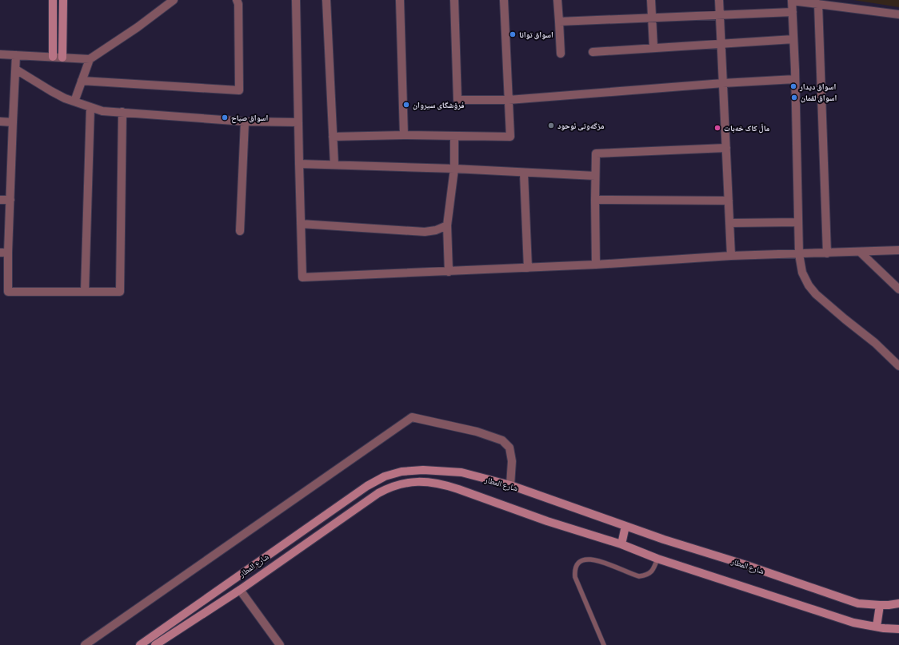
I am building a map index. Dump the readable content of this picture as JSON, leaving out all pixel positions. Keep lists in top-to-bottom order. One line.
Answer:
{"streets":{"main road":["شارع المطار"]},"places":["اسواق توانا","اسواق ديدار","اسواق لقمان","فرۆشگای سیروان","اسواق صباح","مزگەوتی ئوحود","ماڵ کاک خەبات"]}
